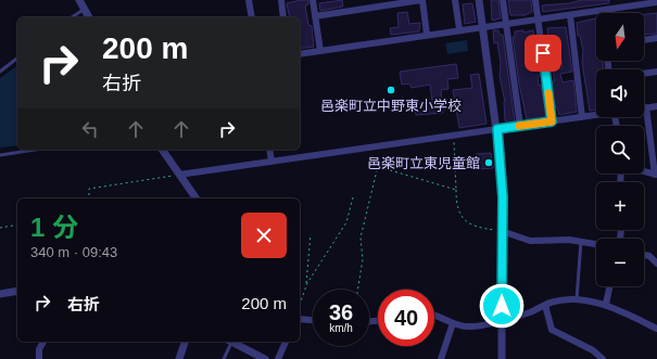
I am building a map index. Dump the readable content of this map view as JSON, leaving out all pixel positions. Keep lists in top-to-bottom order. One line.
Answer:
{"places":["邑楽町立中野東小学校","邑楽町立東児童館"],"north":"bottom","page":{"map_buttons":["+","−"],"turn":["200 m","右折"],"heading":["1 分","340 m · 09:43"],"list":[{"name":"右折","value":"200 m"}],"speed":"36 km/h","limit":"40"}}
